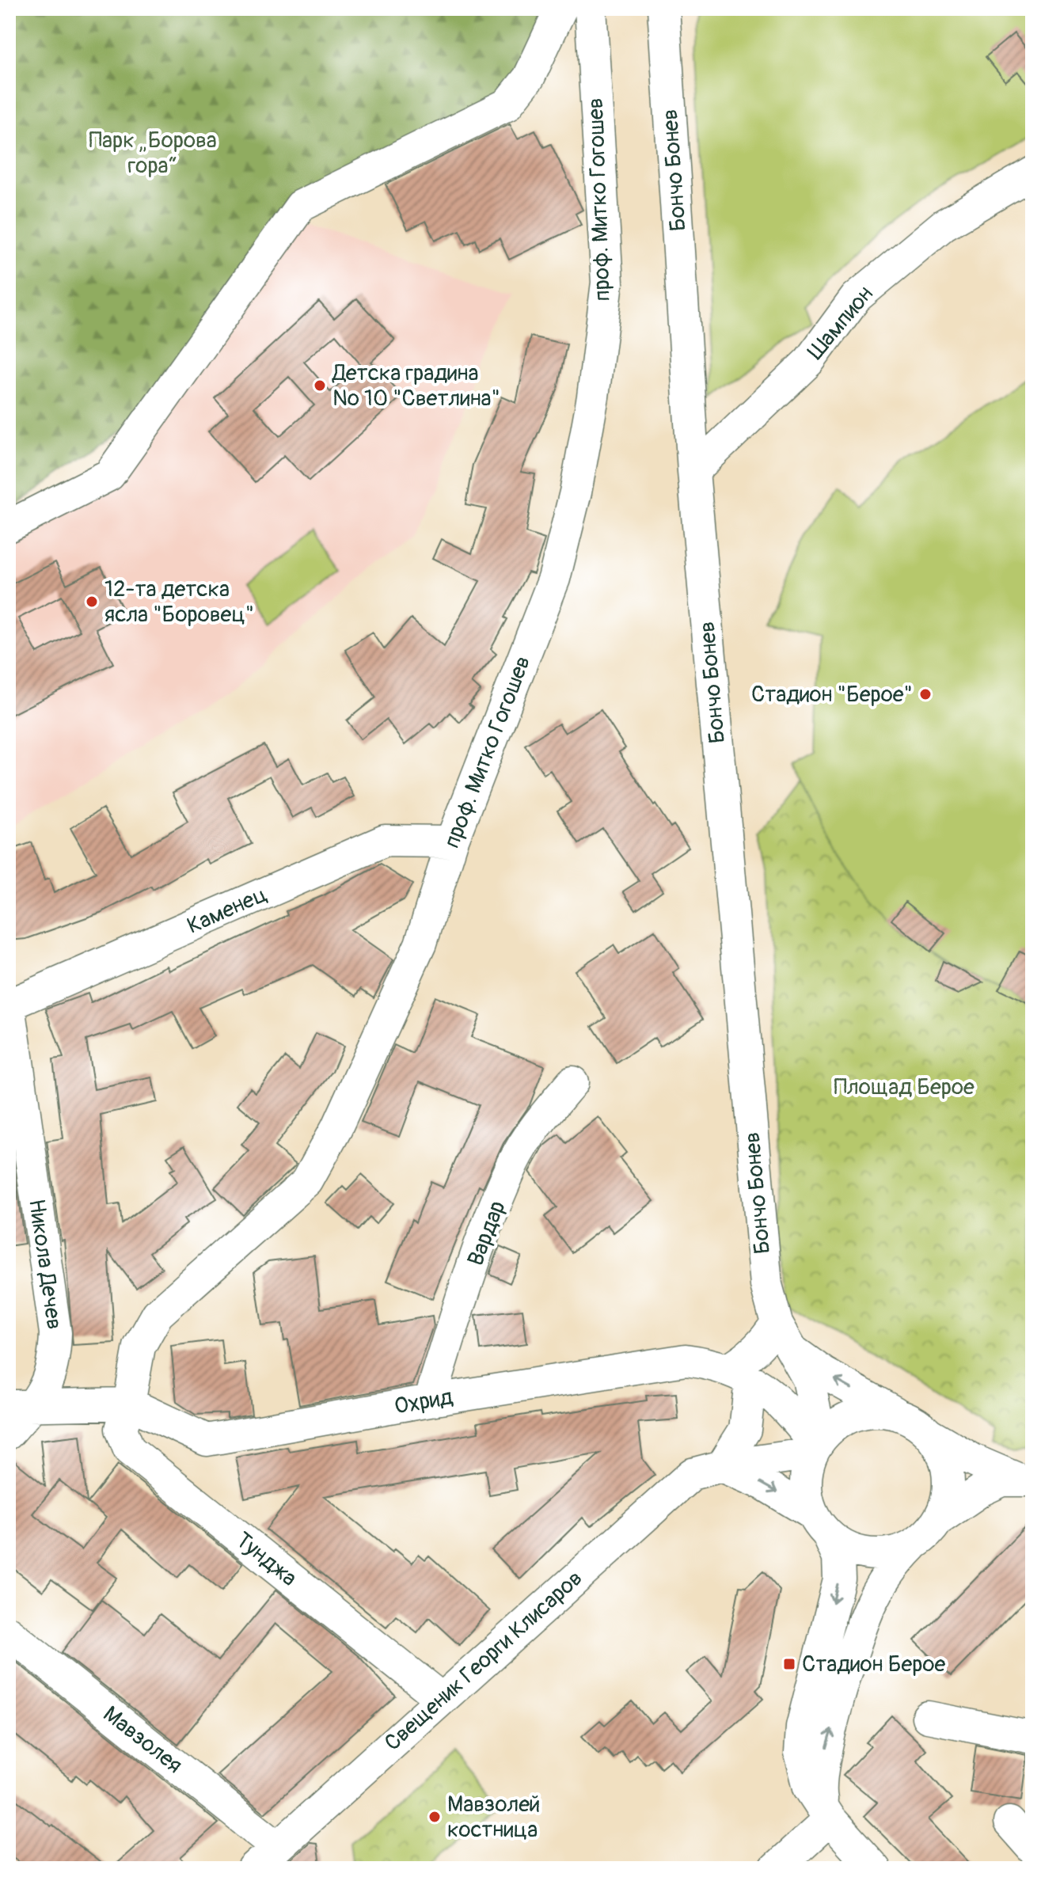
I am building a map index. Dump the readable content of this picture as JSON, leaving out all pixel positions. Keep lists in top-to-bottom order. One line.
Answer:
{"streets":{"street":["Бончо Бонев","проф. Митко Гогошев","Шампион","Каменец","Вардар","Никола Дечев","Охрид","Тунджа","Свещеник Георги Клисаров","Мавзолея"]},"crossings":[["Бончо Бонев","Шампион"],["Бончо Бонев","Охрид"],["Бончо Бонев","Свещеник Георги Клисаров"],["проф. Митко Гогошев","Каменец"],["проф. Митко Гогошев","Охрид"],["проф. Митко Гогошев","Тунджа"],["Каменец","Никола Дечев"],["Вардар","Охрид"],["Никола Дечев","Охрид"],["Охрид","Тунджа"],["Охрид","Свещеник Георги Клисаров"],["Тунджа","Свещеник Георги Клисаров"],["Свещеник Георги Клисаров","Мавзолея"]],"parks":["Парк „Борова гора“","Площад Берое"],"places":{"other":["Детска градина № 10 \"Светлина\"","12-та детска ясла \"Боровец\"","Стадион \"Берое\"","Мавзолей костница"],"transit":["Стадион Берое"]}}
